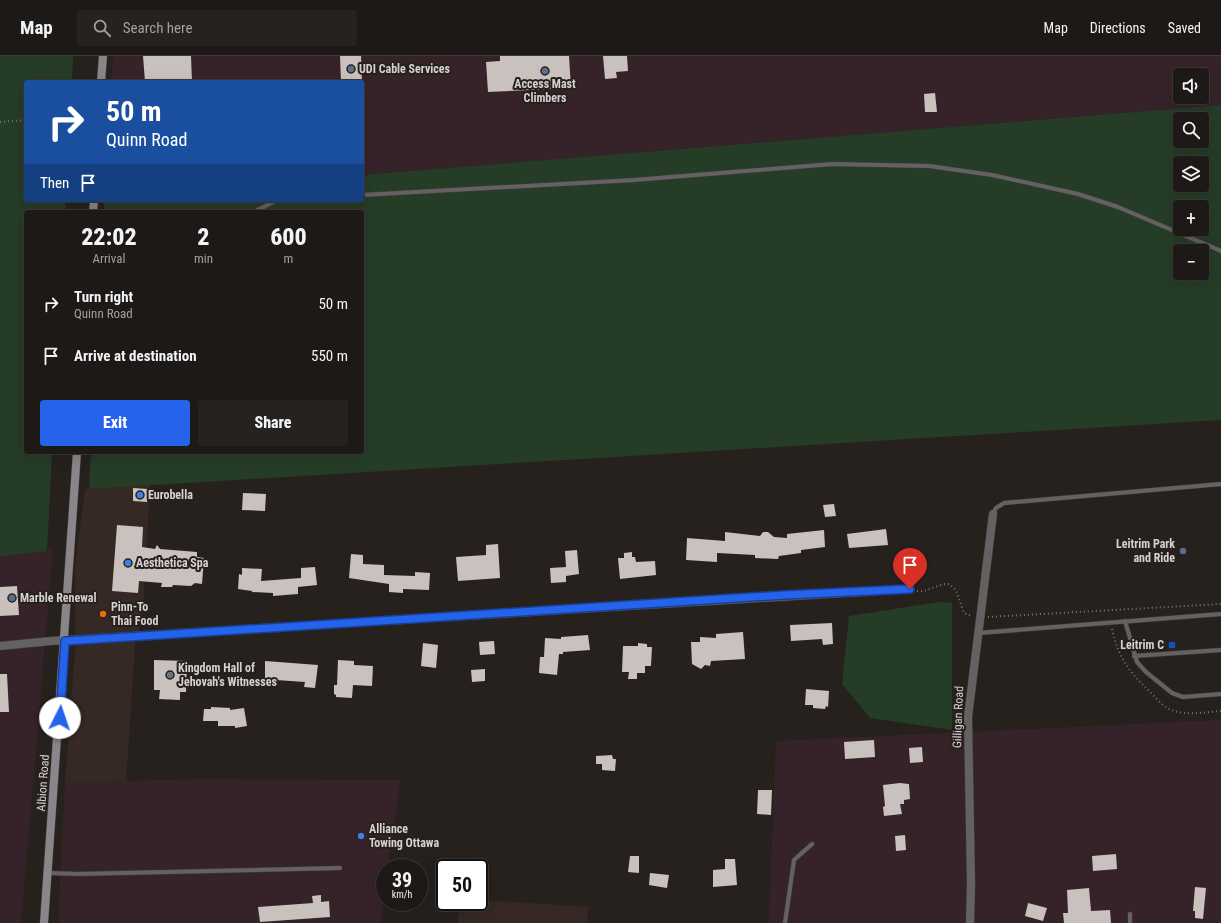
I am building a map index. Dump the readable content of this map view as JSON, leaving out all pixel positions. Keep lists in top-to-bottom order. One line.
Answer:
{"streets":{"main road":["Albion Road"],"street":["Gilligan Road"]},"places":{"other":["UDI Cable Services","Access Mast Climbers","Eurobella","Leitrim Park and Ride","Aesthetica Spa","Marble Renewal","Pinn-To Thai Food","Kingdom Hall of Jehovah's Witnesses","Alliance Towing Ottawa"],"transit":["Leitrim C"]},"page":{"header":"Map","search":"Search here","nav":["Map","Directions","Saved"],"map_buttons":["+","−"],"turn":["50 m","Quinn Road"],"then":"Then","eta":["22:02","Arrival","2","min","600","m"],"list":[{"name":"Turn right","note":"Quinn Road","value":"50 m"},{"name":"Arrive at destination","value":"550 m"}],"buttons":["Exit","Share"],"speed":"39 km/h","limit":"50"}}
